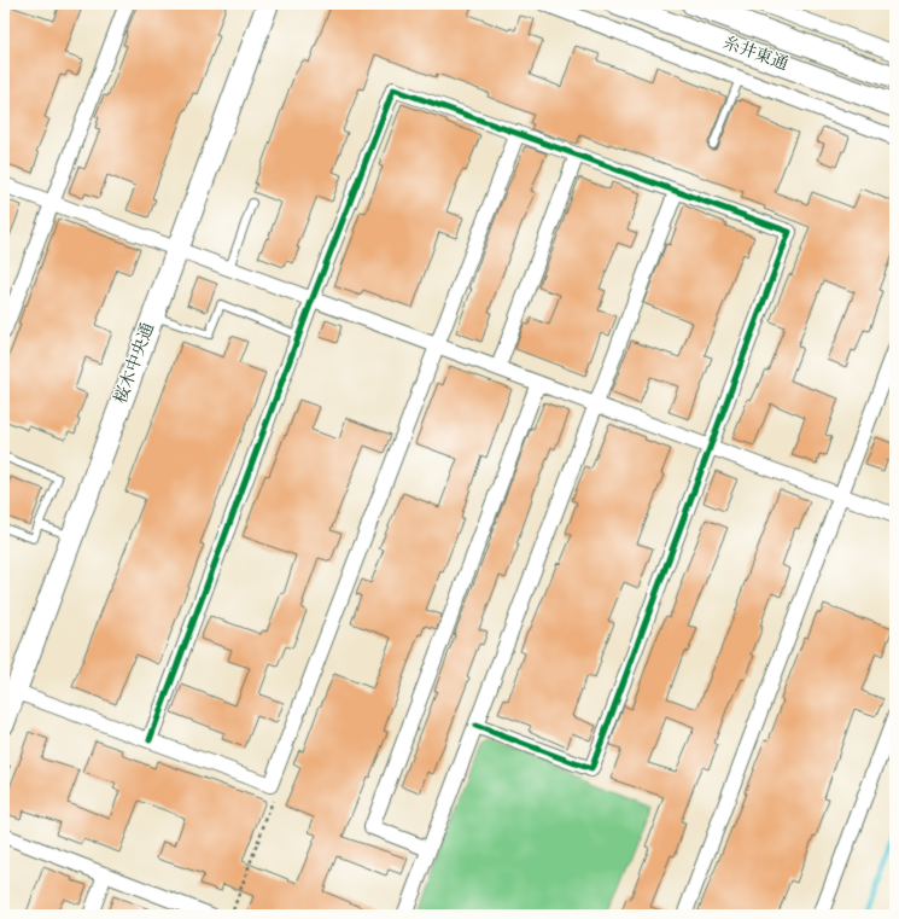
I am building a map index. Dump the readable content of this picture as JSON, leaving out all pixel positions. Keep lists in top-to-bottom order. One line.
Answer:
{"streets":{"street":["糸井東通","桜木中央通"]}}
